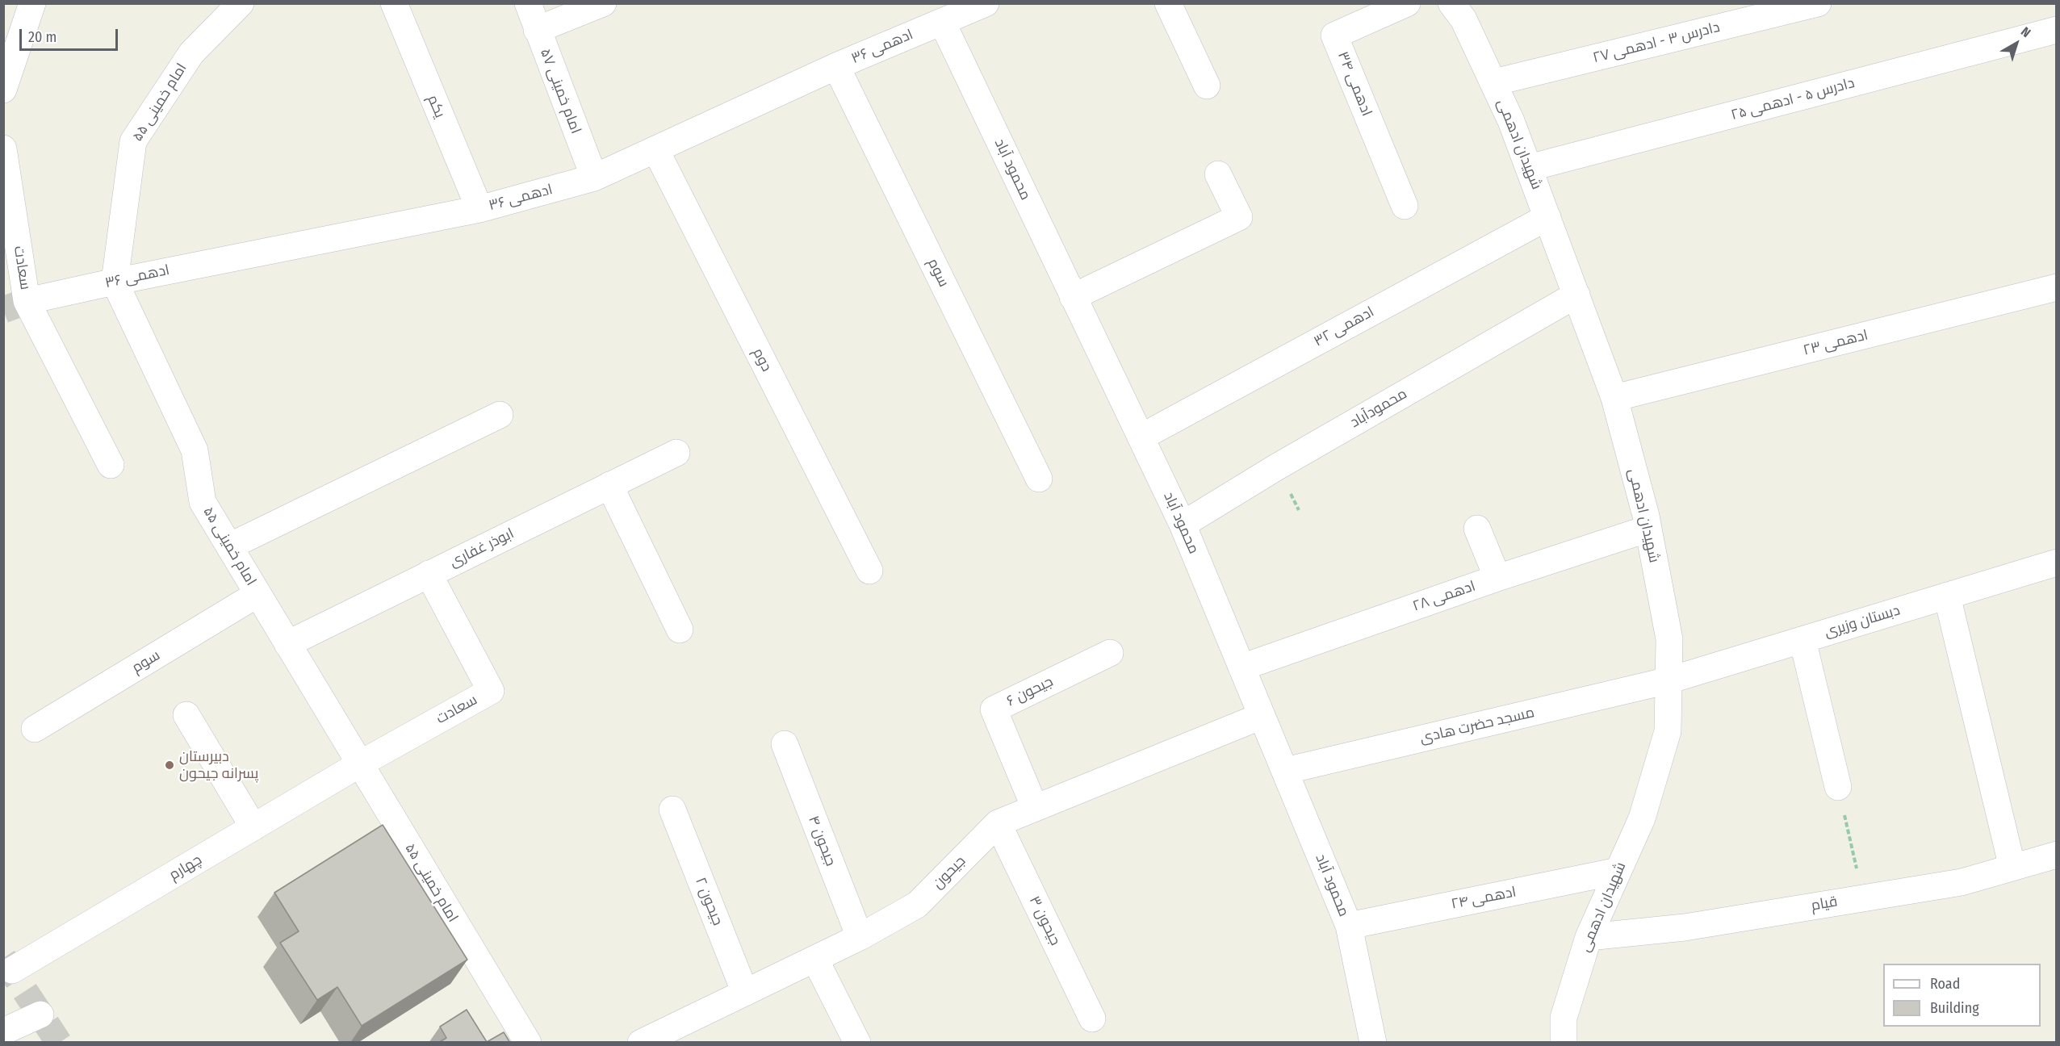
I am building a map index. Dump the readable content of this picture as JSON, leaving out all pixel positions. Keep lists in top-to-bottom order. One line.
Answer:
{"streets":{"street":["دادرس ۳ - ادهمی ۲۷","ادهمی ۳۶","ادهمی ۳۴","امام خمینی ۵۷","دادرس ۵ - ادهمی ۲۵","امام خمینی ۵۵","یکم","شهیدان ادهمی","محمود آباد","سعادت","سوم","ادهمی ۳۲","ادهمی ۲۳","دوم","محمودآباد","ابوذر غفاری","ادهمی ۲۸","دبستان وزیری","جیحون ۶","مسجد حضرت هادی","جیحون ۴","چهارم","جیحون","ادهمی ۲۴","جیحون ۲","قیام","جیحون ۳"]},"crossings":[["دادرس ۳ - ادهمی ۲۷","شهیدان ادهمی"],["ادهمی ۳۶","امام خمینی ۵۷"],["ادهمی ۳۶","امام خمینی ۵۵"],["ادهمی ۳۶","یکم"],["ادهمی ۳۶","محمود آباد"],["ادهمی ۳۶","سعادت"],["ادهمی ۳۶","سوم"],["ادهمی ۳۶","دوم"],["دادرس ۵ - ادهمی ۲۵","شهیدان ادهمی"],["امام خمینی ۵۵","سعادت"],["امام خمینی ۵۵","سوم"],["امام خمینی ۵۵","ابوذر غفاری"],["امام خمینی ۵۵","چهارم"],["شهیدان ادهمی","ادهمی ۳۲"],["شهیدان ادهمی","ادهمی ۲۳"],["شهیدان ادهمی","محمودآباد"],["شهیدان ادهمی","ادهمی ۲۸"],["شهیدان ادهمی","دبستان وزیری"],["شهیدان ادهمی","مسجد حضرت هادی"],["شهیدان ادهمی","ادهمی ۲۴"],["شهیدان ادهمی","قیام"],["محمود آباد","ادهمی ۳۲"],["محمود آباد","محمودآباد"],["محمود آباد","ادهمی ۲۸"],["محمود آباد","مسجد حضرت هادی"],["محمود آباد","جیحون"],["محمود آباد","ادهمی ۲۴"],["سعادت","ابوذر غفاری"],["سعادت","چهارم"],["دبستان وزیری","مسجد حضرت هادی"],["جیحون ۶","جیحون"],["جیحون ۴","جیحون"],["جیحون","جیحون ۲"],["جیحون","جیحون ۳"]],"places":["دبیرستان پسرانه جیحون"],"legend":["Road","Building"],"scale_bar":"20 m","north":"top right"}
